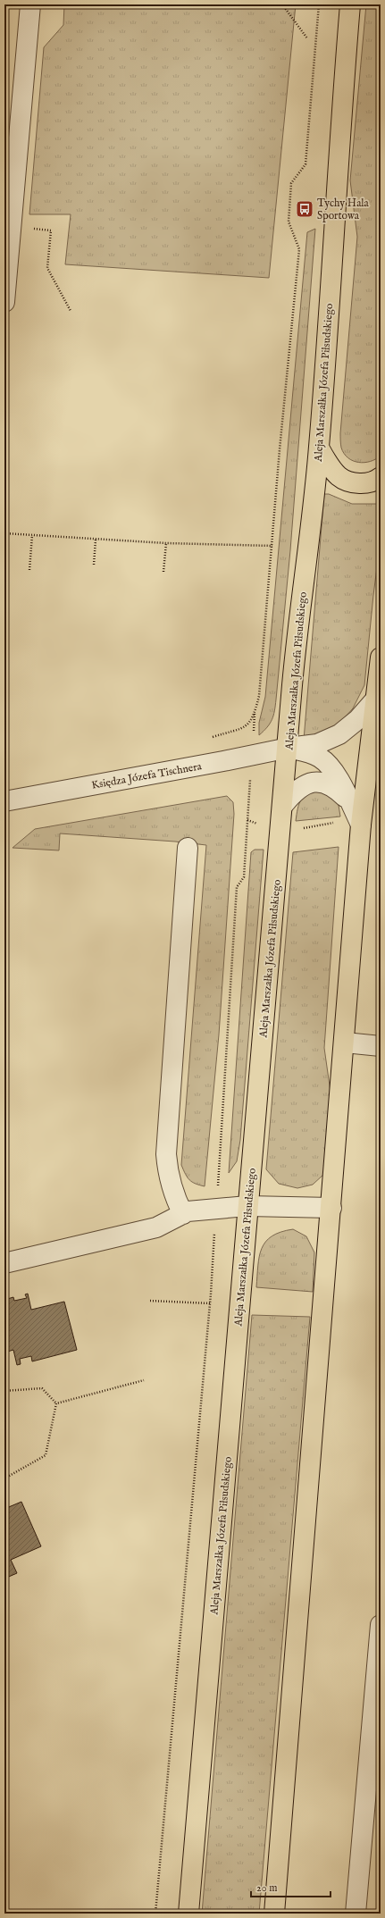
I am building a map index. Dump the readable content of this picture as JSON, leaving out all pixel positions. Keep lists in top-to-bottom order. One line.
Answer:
{"streets":{"main road":["Aleja Marszałka Józefa Piłsudskiego"],"street":["Księdza Józefa Tischnera"]},"crossings":[["Aleja Marszałka Józefa Piłsudskiego","Księdza Józefa Tischnera"]],"places":{"bus stop":["Tychy Hala Sportowa"]},"scale_bar":"20 m"}
